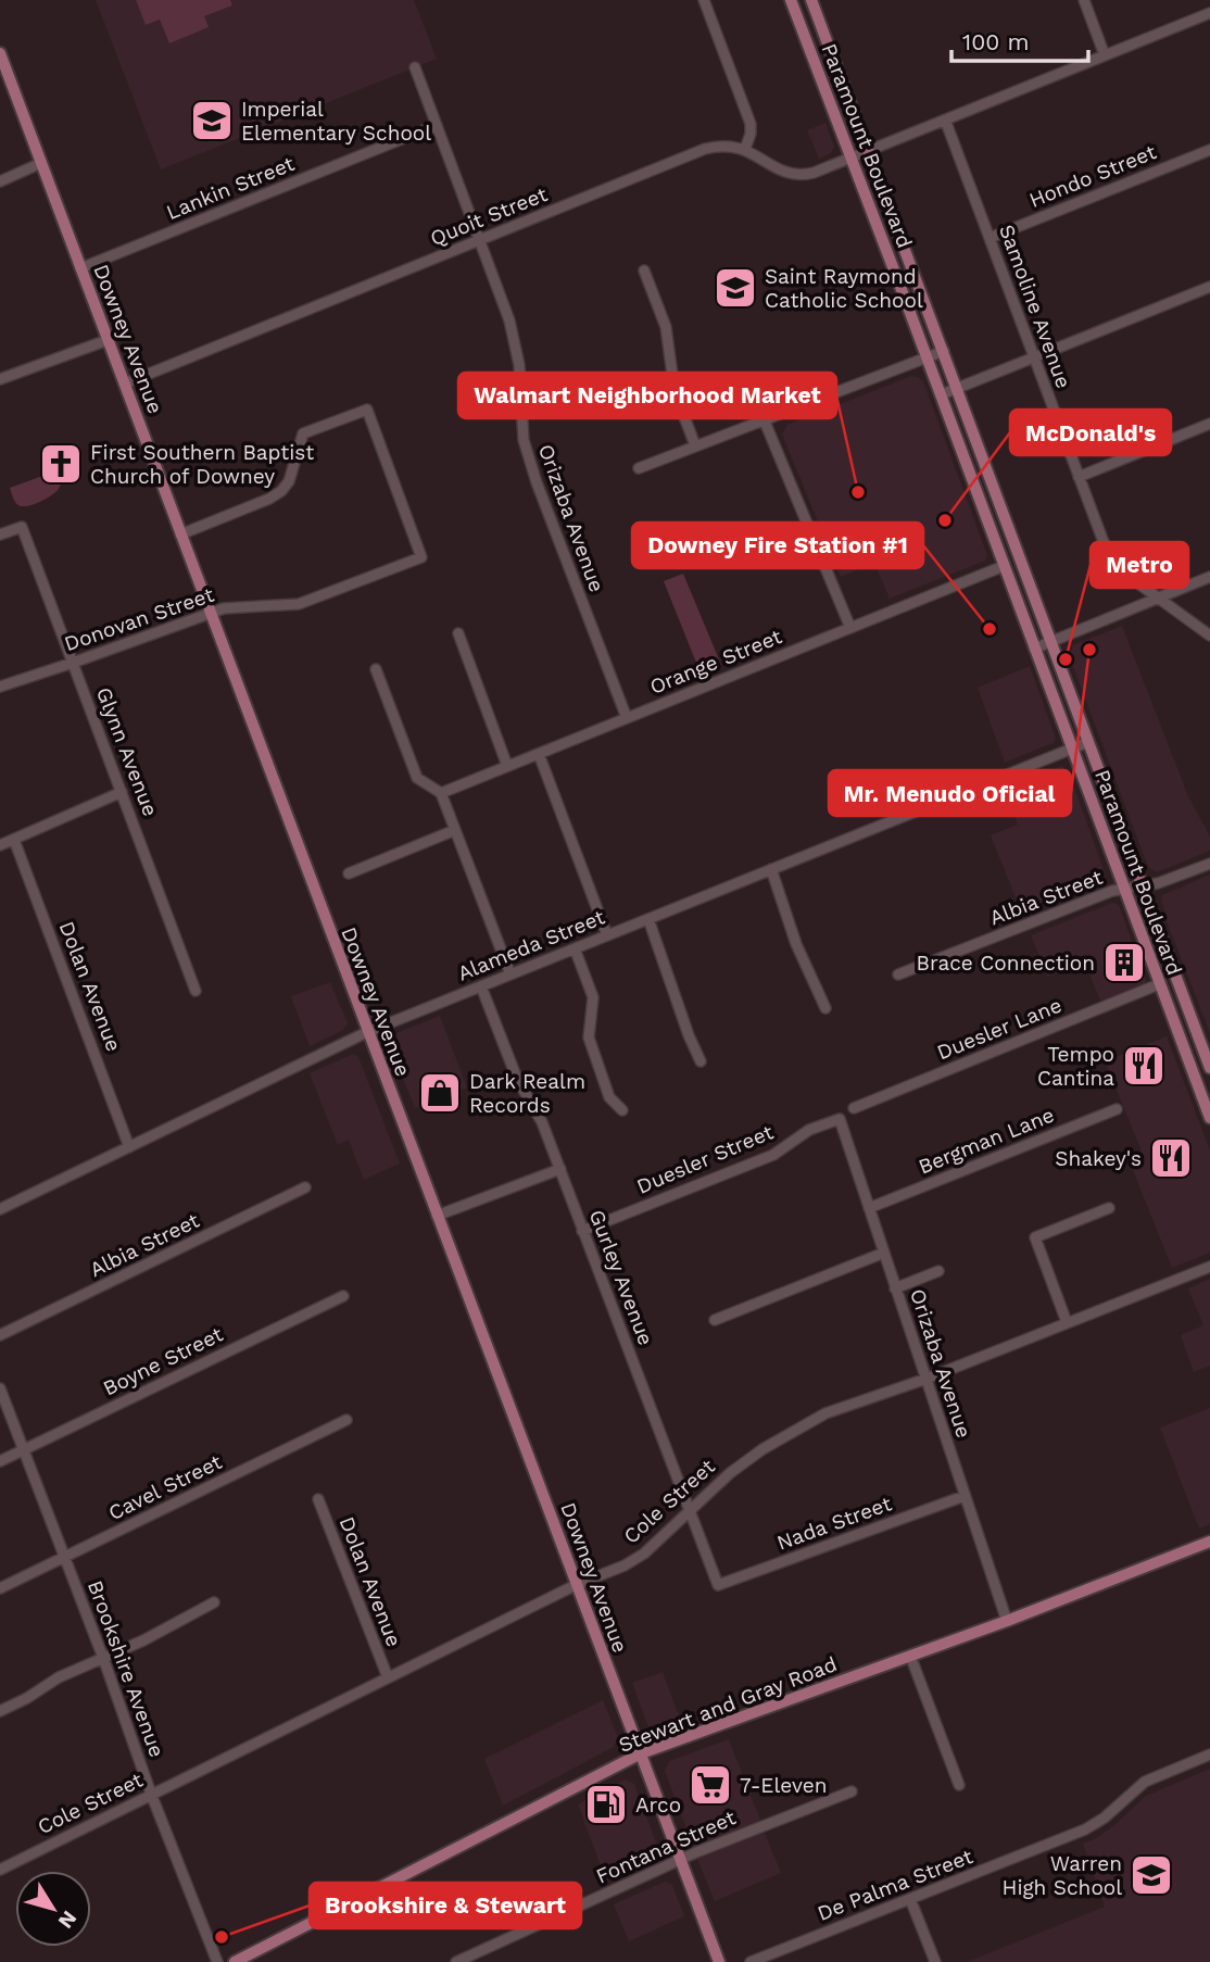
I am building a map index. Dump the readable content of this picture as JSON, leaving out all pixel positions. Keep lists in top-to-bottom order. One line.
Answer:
{"streets":{"main road":["Paramount Boulevard","Downey Avenue","Stewart and Gray Road"],"street":["Hondo Street","Lankin Street","Quoit Street","Samoline Avenue","Orizaba Avenue","Donovan Street","Orange Street","Glynn Avenue","Albia Street","Alameda Street","Dolan Avenue","Duesler Lane","Bergman Lane","Duesler Street","Gurley Avenue","Boyne Street","Cavel Street","Cole Street","Nada Street","Brookshire Avenue","Fontana Street","De Palma Street"]},"crossings":[["Paramount Boulevard","Orange Street"],["Paramount Boulevard","Albia Street"],["Paramount Boulevard","Alameda Street"],["Paramount Boulevard","Duesler Lane"],["Hondo Street","Samoline Avenue"],["Lankin Street","Downey Avenue"],["Lankin Street","Orizaba Avenue"],["Quoit Street","Downey Avenue"],["Quoit Street","Orizaba Avenue"],["Downey Avenue","Donovan Street"],["Downey Avenue","Alameda Street"],["Downey Avenue","Cole Street"],["Downey Avenue","Stewart and Gray Road"],["Downey Avenue","Fontana Street"],["Orizaba Avenue","Orange Street"],["Orizaba Avenue","Bergman Lane"],["Orizaba Avenue","Duesler Street"],["Orizaba Avenue","Cole Street"],["Orizaba Avenue","Nada Street"],["Orizaba Avenue","Stewart and Gray Road"],["Donovan Street","Glynn Avenue"],["Alameda Street","Dolan Avenue"],["Alameda Street","Gurley Avenue"],["Dolan Avenue","Cole Street"],["Duesler Street","Gurley Avenue"],["Gurley Avenue","Cole Street"],["Gurley Avenue","Nada Street"],["Boyne Street","Brookshire Avenue"],["Cavel Street","Brookshire Avenue"],["Cole Street","Brookshire Avenue"]],"places":{"school or university":["Imperial Elementary School","Saint Raymond Catholic School","Warren High School"],"church":["First Southern Baptist Church of Downey"],"other":["Walmart Neighborhood Market","McDonald's","Downey Fire Station #1","Mr. Menudo Oficial","Metro","Brookshire & Stewart"],"building":["Brace Connection"],"restaurant":["Tempo Cantina","Shakey's"],"shop":["Dark Realm Records"],"supermarket":["7-Eleven"],"fuel station":["Arco"]},"scale_bar":"100 m","north":"bottom right"}
